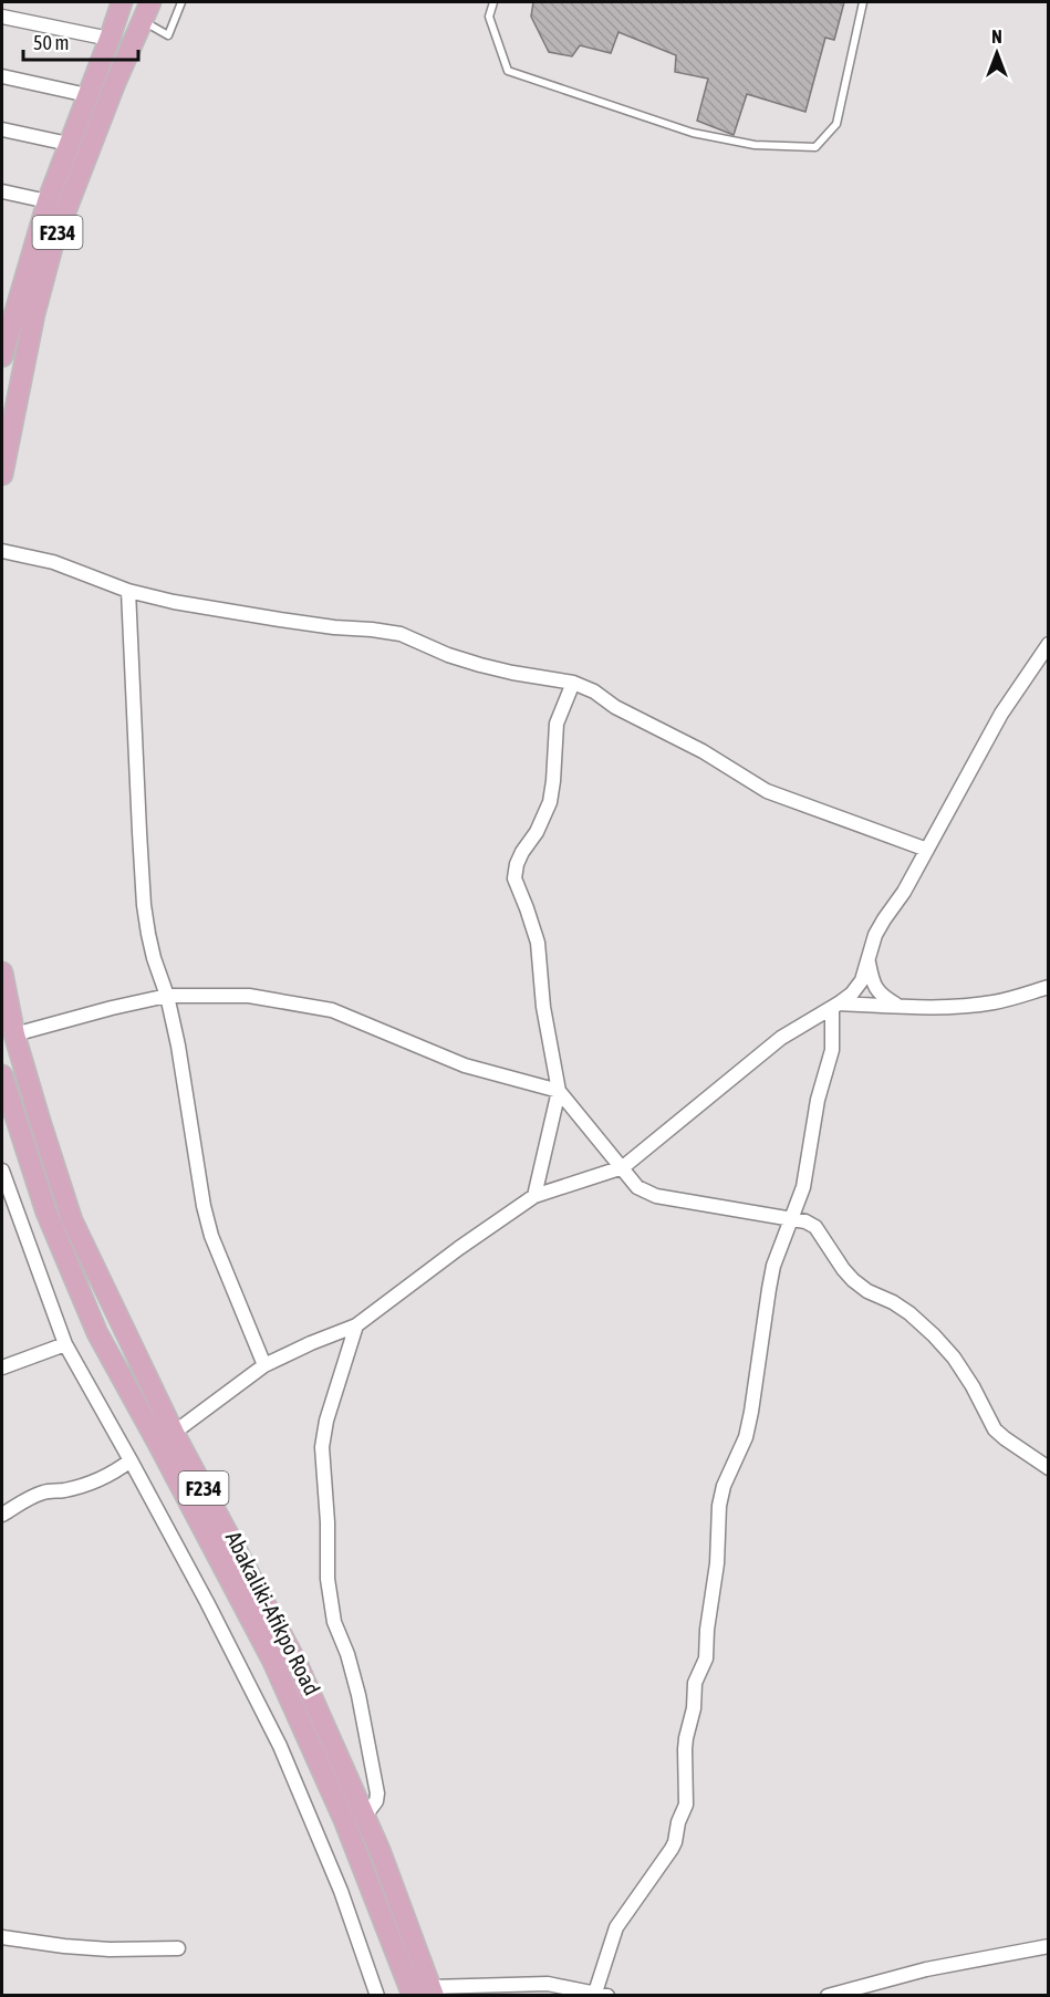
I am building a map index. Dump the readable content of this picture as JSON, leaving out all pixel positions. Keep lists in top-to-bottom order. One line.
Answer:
{"streets":{"main road":["F234","Abakaliki-Afikpo Road"]},"crossings":[["F234","Abakaliki-Afikpo Road"]],"scale_bar":"50 m","north":"top"}
